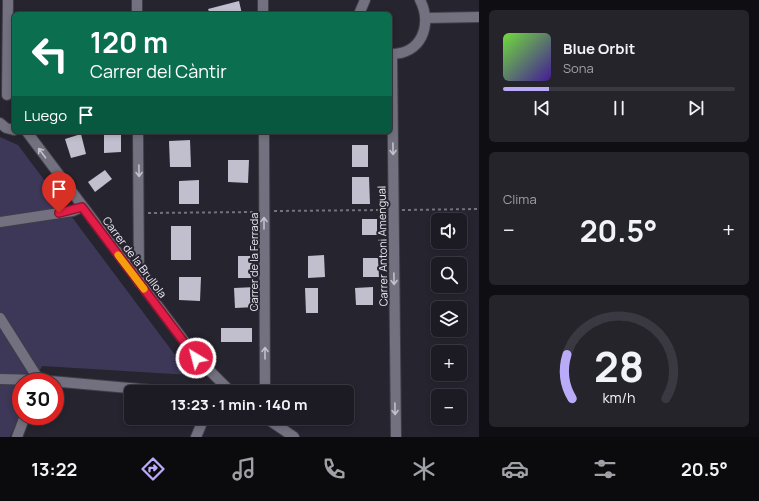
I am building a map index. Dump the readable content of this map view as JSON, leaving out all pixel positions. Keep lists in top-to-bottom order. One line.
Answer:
{"streets":{"street":["Carrer Antoni Amengual","Carrer de la Brullola","Carrer de la Ferrada"]},"one_way":["Carrer Antoni Amengual","Carrer de la Ferrada"],"page":{"turn":["120 m","Carrer del Càntir"],"song":["Blue Orbit","Sona"],"then":"Luego","tile":"Clima","map_buttons":["+","−"],"heat":["−","20.5°","+"],"limit":"30","trip":"13:23 · 1 min · 140 m","tabs":["13:22","20.5°"],"gauge":["28","km/h"]}}
